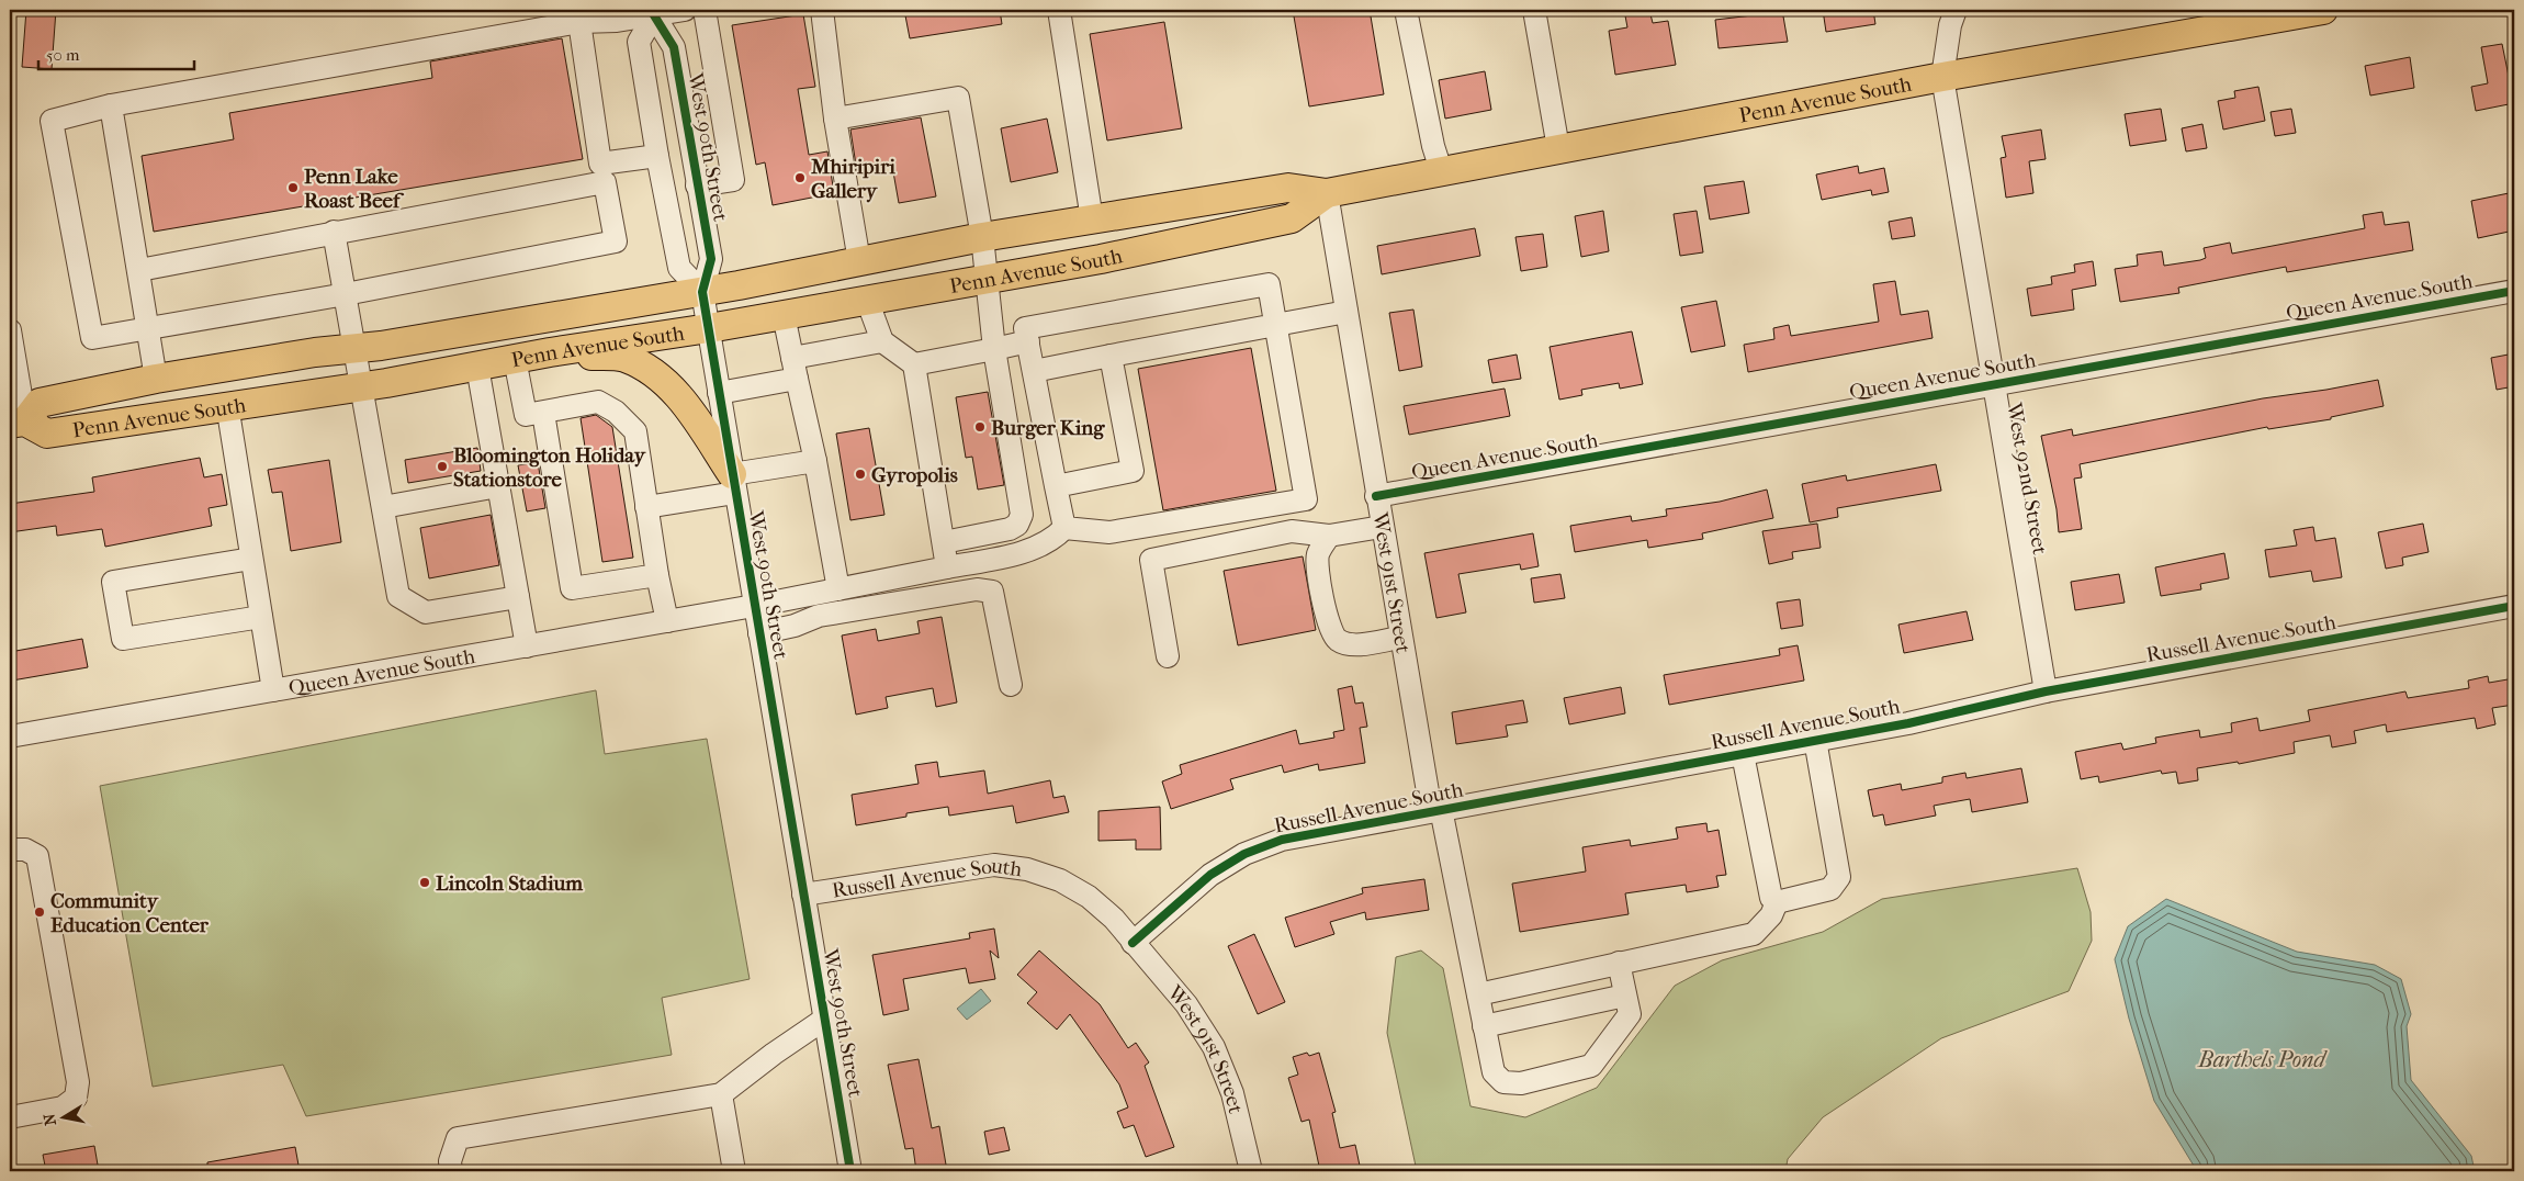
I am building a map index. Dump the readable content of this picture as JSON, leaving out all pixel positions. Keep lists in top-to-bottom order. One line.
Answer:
{"streets":{"main road":["Penn Avenue South"],"street":["West 90th Street","Queen Avenue South","West 92nd Street","West 91st Street","Russell Avenue South"]},"crossings":[["Penn Avenue South","West 90th Street"],["Penn Avenue South","West 92nd Street"],["Penn Avenue South","West 91st Street"],["West 90th Street","Queen Avenue South"],["West 90th Street","Russell Avenue South"],["Queen Avenue South","West 92nd Street"],["Queen Avenue South","West 91st Street"],["West 92nd Street","Russell Avenue South"],["West 91st Street","Russell Avenue South"]],"water":["Barthels Pond"],"places":["Mhiripiri Gallery","Penn Lake Roast Beef","Burger King","Bloomington Holiday Stationstore","Gyropolis","Lincoln Stadium","Community Education Center"],"scale_bar":"50 m","north":"left"}
